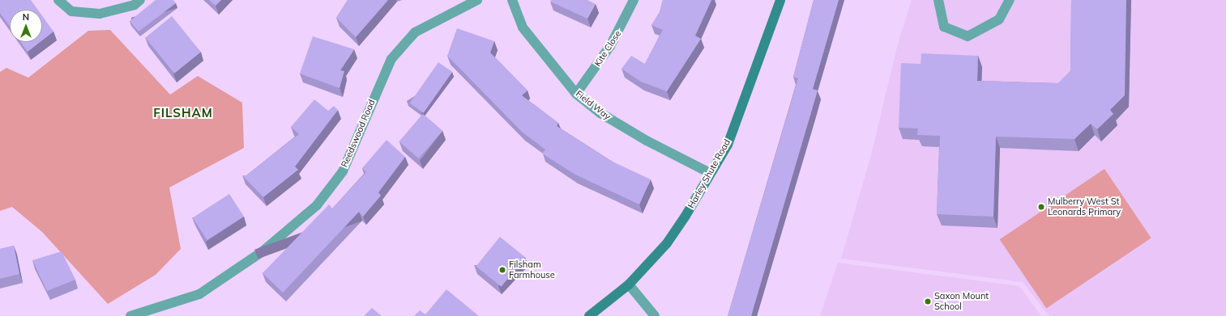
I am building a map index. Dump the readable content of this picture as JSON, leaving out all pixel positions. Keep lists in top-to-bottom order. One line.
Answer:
{"streets":{"main road":["Harley Shute Road"],"street":["Kite Close","Field Way","Reedswood Road"]},"crossings":[["Kite Close","Field Way"],["Field Way","Harley Shute Road"]],"districts":["FILSHAM"],"places":["Mulberry West St Leonards Primary","Filsham Farmhouse","Saxon Mount School"],"north":"top"}
